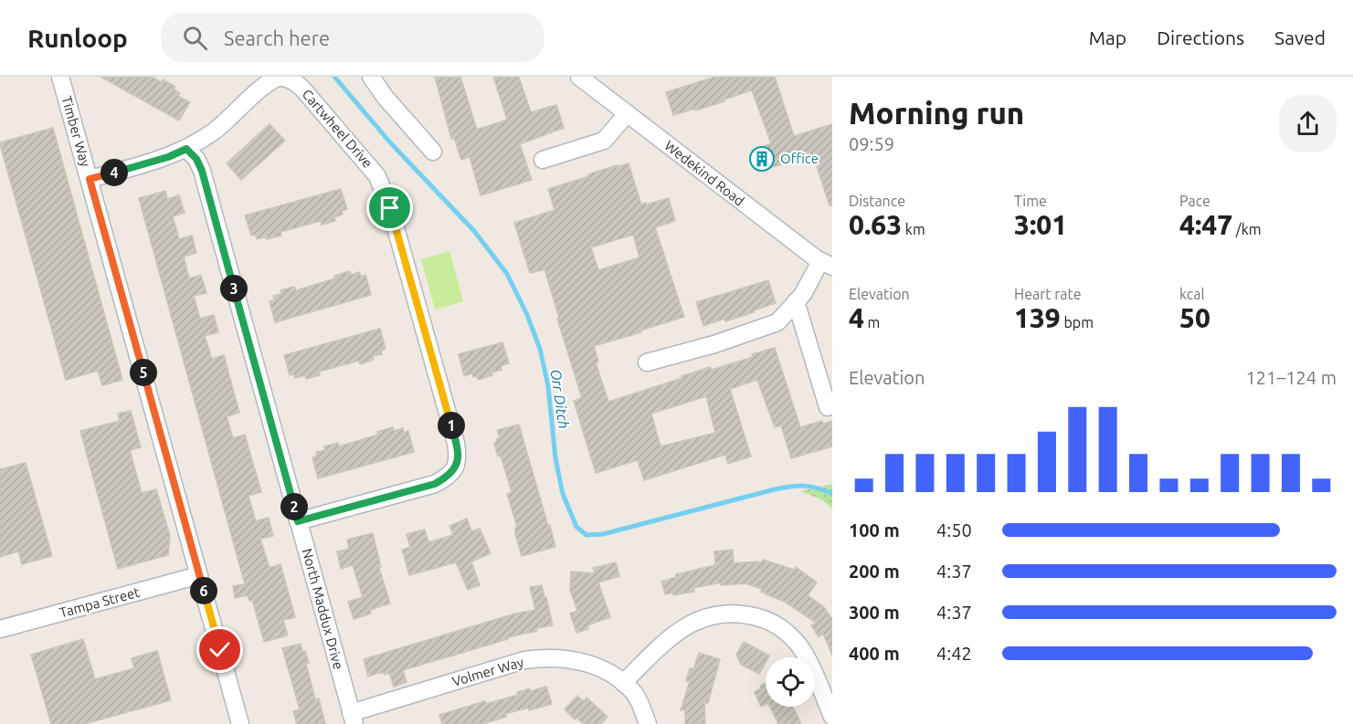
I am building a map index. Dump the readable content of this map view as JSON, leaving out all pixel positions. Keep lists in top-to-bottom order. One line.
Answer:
{"streets":{"street":["Cartwheel Drive","Timber Way","Wedekind Road","Tampa Street","North Maddux Drive","Volmer Way"]},"crossings":[["Cartwheel Drive","North Maddux Drive"],["Timber Way","Tampa Street"],["North Maddux Drive","Volmer Way"]],"water":["Orr Ditch"],"places":{"building":["Office"]},"page":{"header":"Runloop","search":"Search here","nav":["Map","Directions","Saved"],"heading":["Morning run","09:59"],"pins":["4","3","5","1","2","6"],"stats":[["Distance","0.63 km"],["Time","3:01"],["Pace","4:47 /km"],["Elevation","4 m"],["Heart rate","139 bpm"],["kcal","50"]],"chart":["Elevation","121–124 m"],"list":[{"name":"100 m","note":"4:50"},{"name":"200 m","note":"4:37"},{"name":"300 m","note":"4:37"},{"name":"400 m","note":"4:42"}]}}
